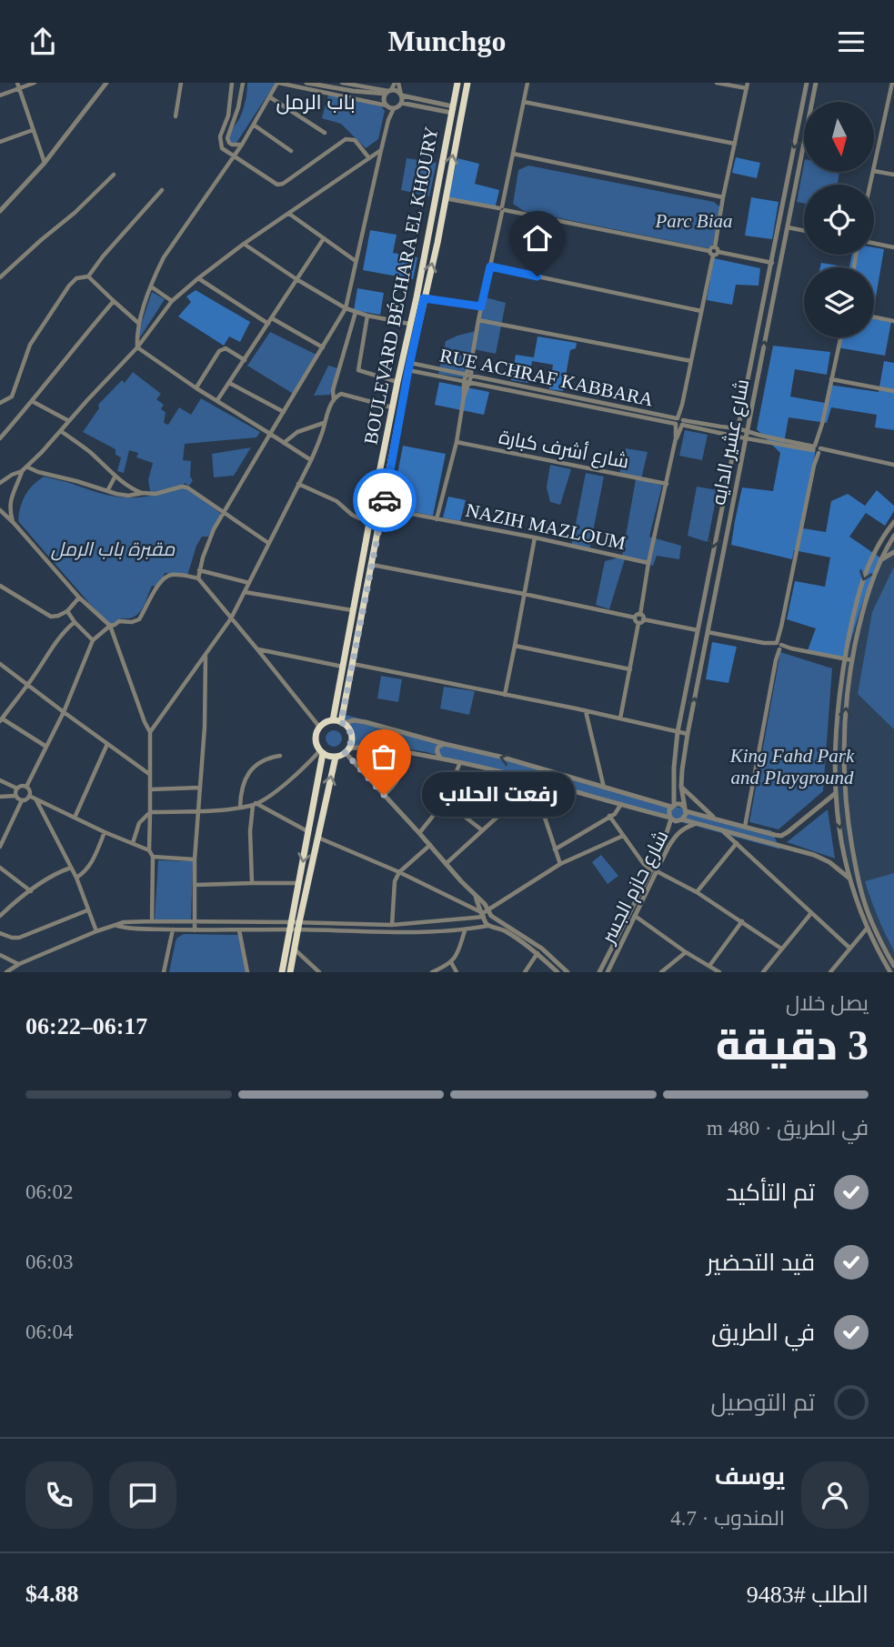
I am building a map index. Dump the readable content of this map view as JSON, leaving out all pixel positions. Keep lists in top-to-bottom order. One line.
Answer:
{"streets":{"highway":["BOULEVARD BÉCHARA EL KHOURY"],"street":["RUE ACHRAF KABBARA","شارع عشير الدايه","شارع أشرف كبارة","NAZIH MAZLOUM","شارع حازم الجسر"]},"crossings":[["BOULEVARD BÉCHARA EL KHOURY","RUE ACHRAF KABBARA"],["BOULEVARD BÉCHARA EL KHOURY","NAZIH MAZLOUM"],["RUE ACHRAF KABBARA","شارع عشير الدايه"],["شارع عشير الدايه","شارع حازم الجسر"]],"districts":["باب الرمل"],"parks":["Parc Biaa","مقبرة باب الرمل","King Fahd Park and Playground"],"places":["رفعت الحلاب"],"north":"bottom","page":{"header":"Munchgo","bubble":"رفعت الحلاب","heading":["3 دقيقة","يصل خلال","06:17–06:22"],"panel":["يوسف","المندوب · 4.7","الطلب #9483","$4.88"],"bar":"في الطريق · 480 m","list":[["تم التأكيد","06:02"],["قيد التحضير","06:03"],["في الطريق","06:04"],"تم التوصيل"]}}
